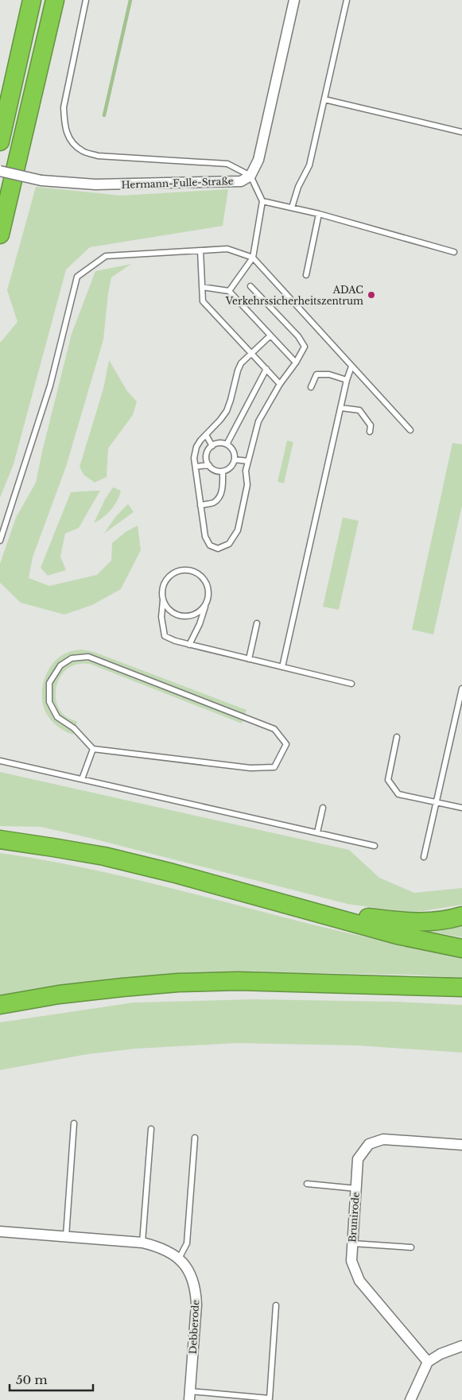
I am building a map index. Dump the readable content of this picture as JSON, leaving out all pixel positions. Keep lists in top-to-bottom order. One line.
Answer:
{"streets":{"street":["Hermann-Fulle-Straße","Brunirode","Debberode"]},"places":["ADAC Verkehrssicherheitszentrum"],"scale_bar":"50 m"}
